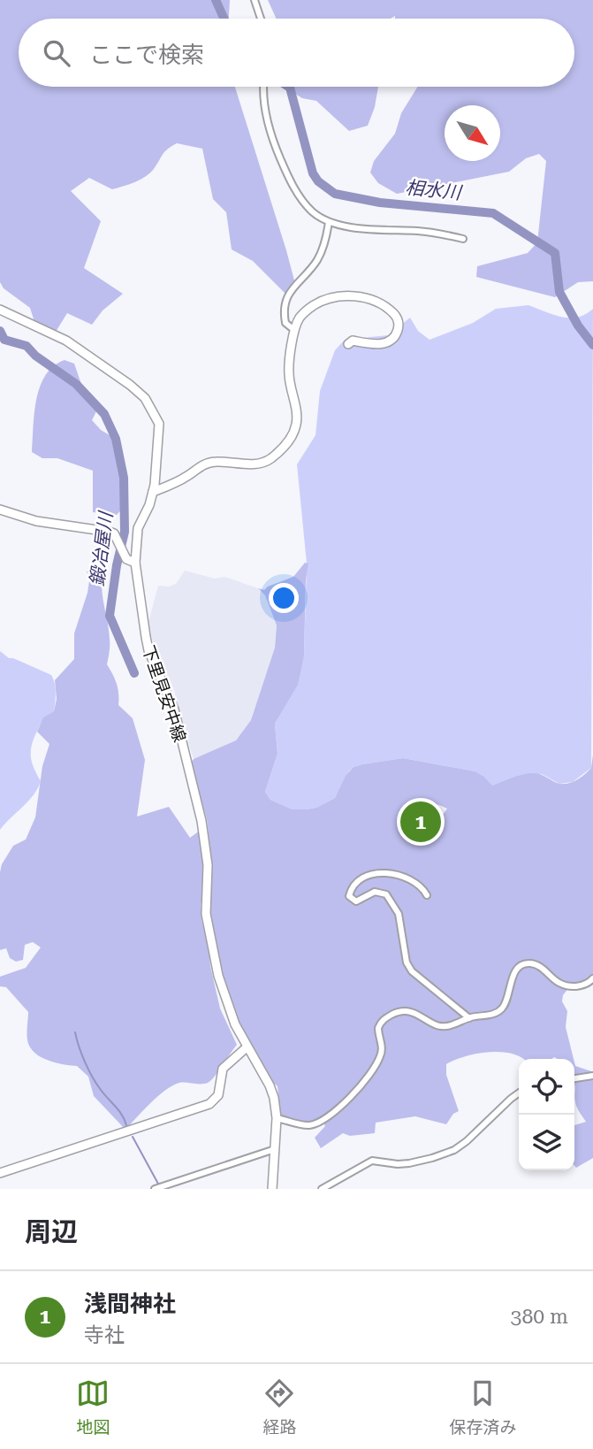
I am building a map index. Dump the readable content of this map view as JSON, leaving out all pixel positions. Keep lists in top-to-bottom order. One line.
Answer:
{"streets":{"main road":["下里見安中線"]},"water":["相水川","鍛冶屋川"],"north":"bottom right","page":{"search":"ここで検索","pins":"1","heading":"周辺","list":[{"mark":"1","name":"浅間神社","note":"寺社","value":"380 m"}],"nav":["地図","経路","保存済み"]}}
